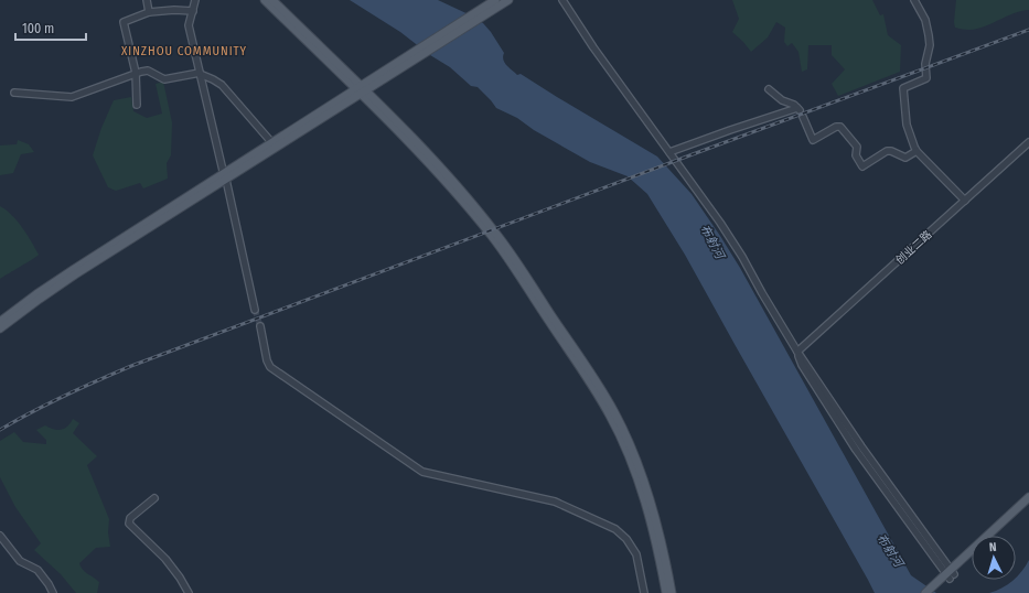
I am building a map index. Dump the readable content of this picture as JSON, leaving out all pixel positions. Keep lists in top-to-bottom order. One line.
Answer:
{"streets":{"street":["创业二路"]},"districts":["XINZHOU COMMUNITY"],"water":["布射河"],"scale_bar":"100 m","north":"top"}
